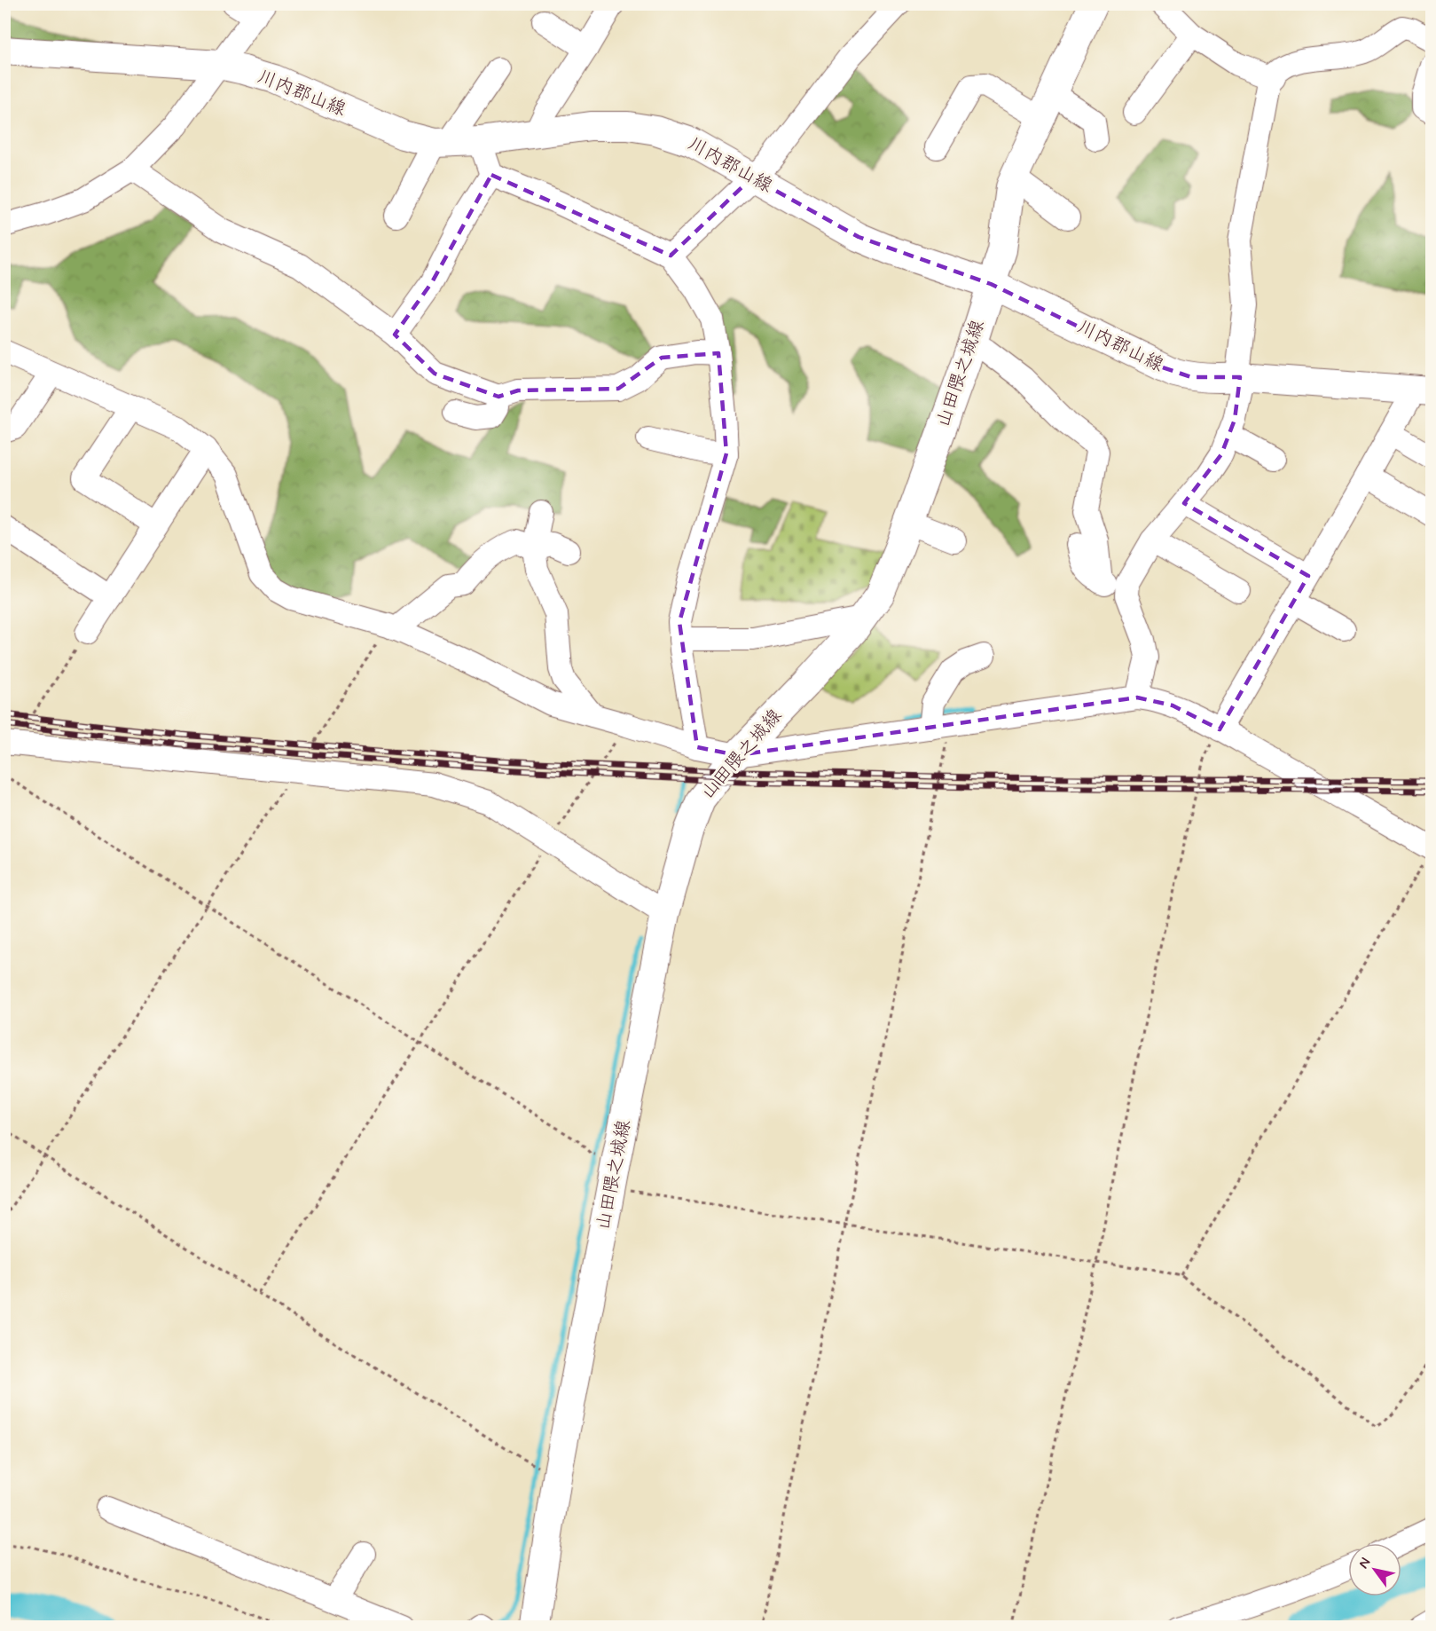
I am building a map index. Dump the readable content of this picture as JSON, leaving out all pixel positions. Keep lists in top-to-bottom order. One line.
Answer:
{"streets":{"main road":["川内郡山線","山田隈之城線"]},"crossings":[["川内郡山線","山田隈之城線"]],"north":"top left"}
